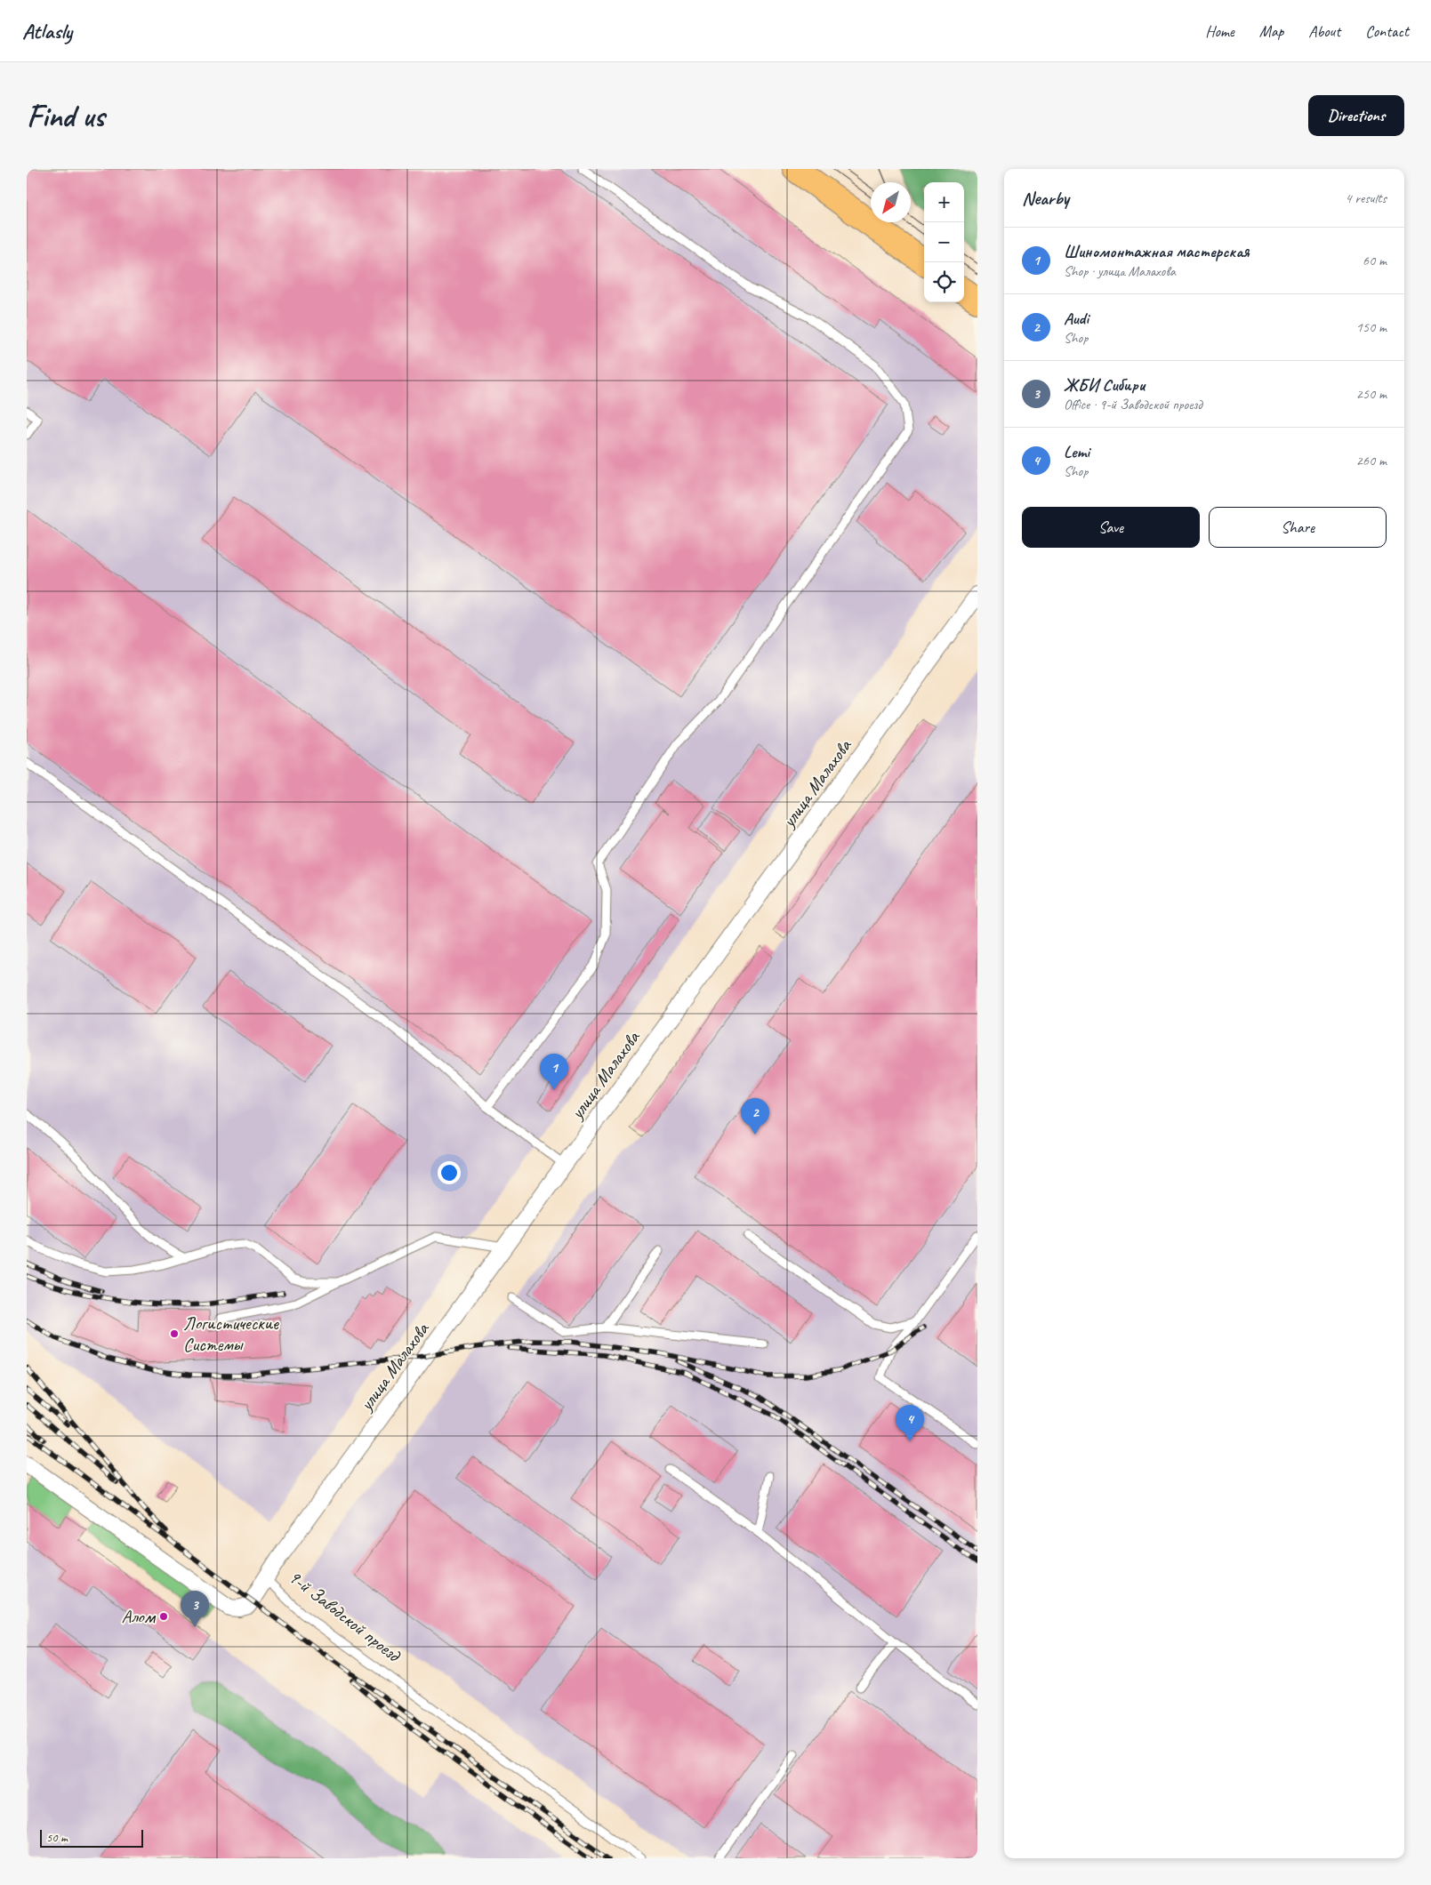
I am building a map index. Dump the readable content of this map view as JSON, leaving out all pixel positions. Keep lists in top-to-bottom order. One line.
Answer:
{"streets":{"street":["улица Малахова","9-й Заводской проезд"]},"crossings":[["улица Малахова","9-й Заводской проезд"]],"places":["Логистические Системы","Алом"],"scale_bar":"50 m","north":"bottom left","page":{"header":"Atlasly","nav":["Home","Map","About","Contact"],"buttons":["Directions",["Save","Share"]],"title":"Find us","heading":["Nearby","4 results"],"map_buttons":["+","−"],"list":[{"mark":"1","name":"Шиномонтажная мастерская","note":"Shop · улица Малахова","value":"60 m"},{"mark":"2","name":"Audi","note":"Shop","value":"150 m"},{"mark":"3","name":"ЖБИ Сибири","note":"Office · 9-й Заводской проезд","value":"250 m"},{"mark":"4","name":"Lemi","note":"Shop","value":"260 m"}],"pins":["1","2","4","3"],"scale":"50 m"}}
